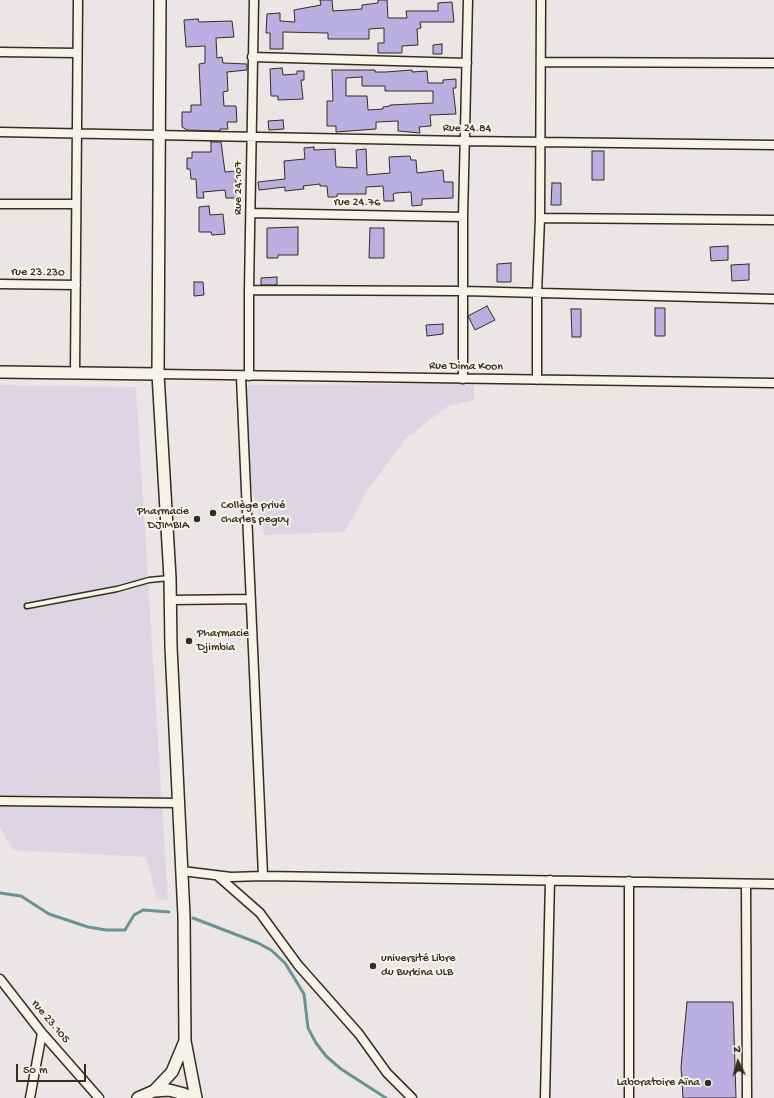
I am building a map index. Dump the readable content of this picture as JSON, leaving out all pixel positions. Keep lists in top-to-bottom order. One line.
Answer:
{"streets":{"street":["Rue 24.84","Rue 24.107","rue 24.76","rue 23.230","Rue Dima Koon","rue 23.105"]},"crossings":[["Rue 24.84","Rue 24.107"],["Rue 24.107","rue 24.76"],["Rue 24.107","Rue Dima Koon"]],"places":["Collège privé charles peguy","Pharmacie DJIMBIA","Pharmacie Djimbia","université Libre du Burkina ULB","Laboratoire Aïna"],"scale_bar":"50 m","north":"top"}
